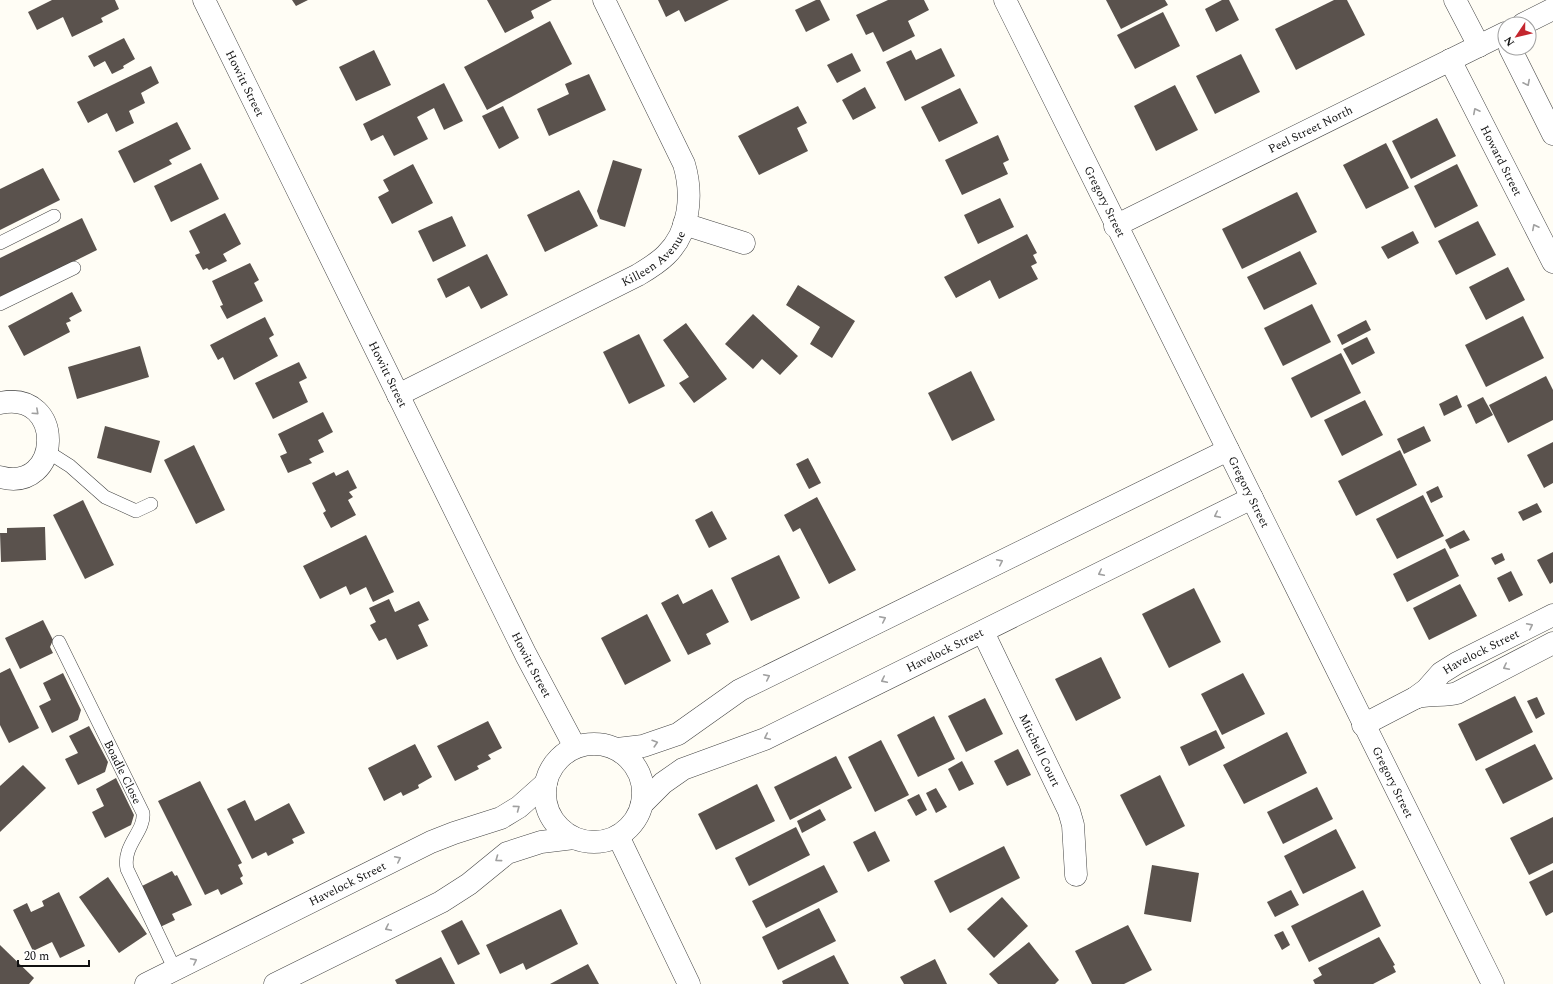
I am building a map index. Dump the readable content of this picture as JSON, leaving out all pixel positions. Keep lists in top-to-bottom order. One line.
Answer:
{"streets":{"street":["Howitt Street","Peel Street North","Howard Street","Gregory Street","Killeen Avenue","Havelock Street","Mitchell Court"],"lane":["Boadle Close"]},"crossings":[["Howitt Street","Killeen Avenue"],["Howitt Street","Havelock Street"],["Peel Street North","Howard Street"],["Peel Street North","Gregory Street"],["Gregory Street","Havelock Street"],["Havelock Street","Mitchell Court"],["Havelock Street","Boadle Close"]],"scale_bar":"20 m","north":"bottom left"}
